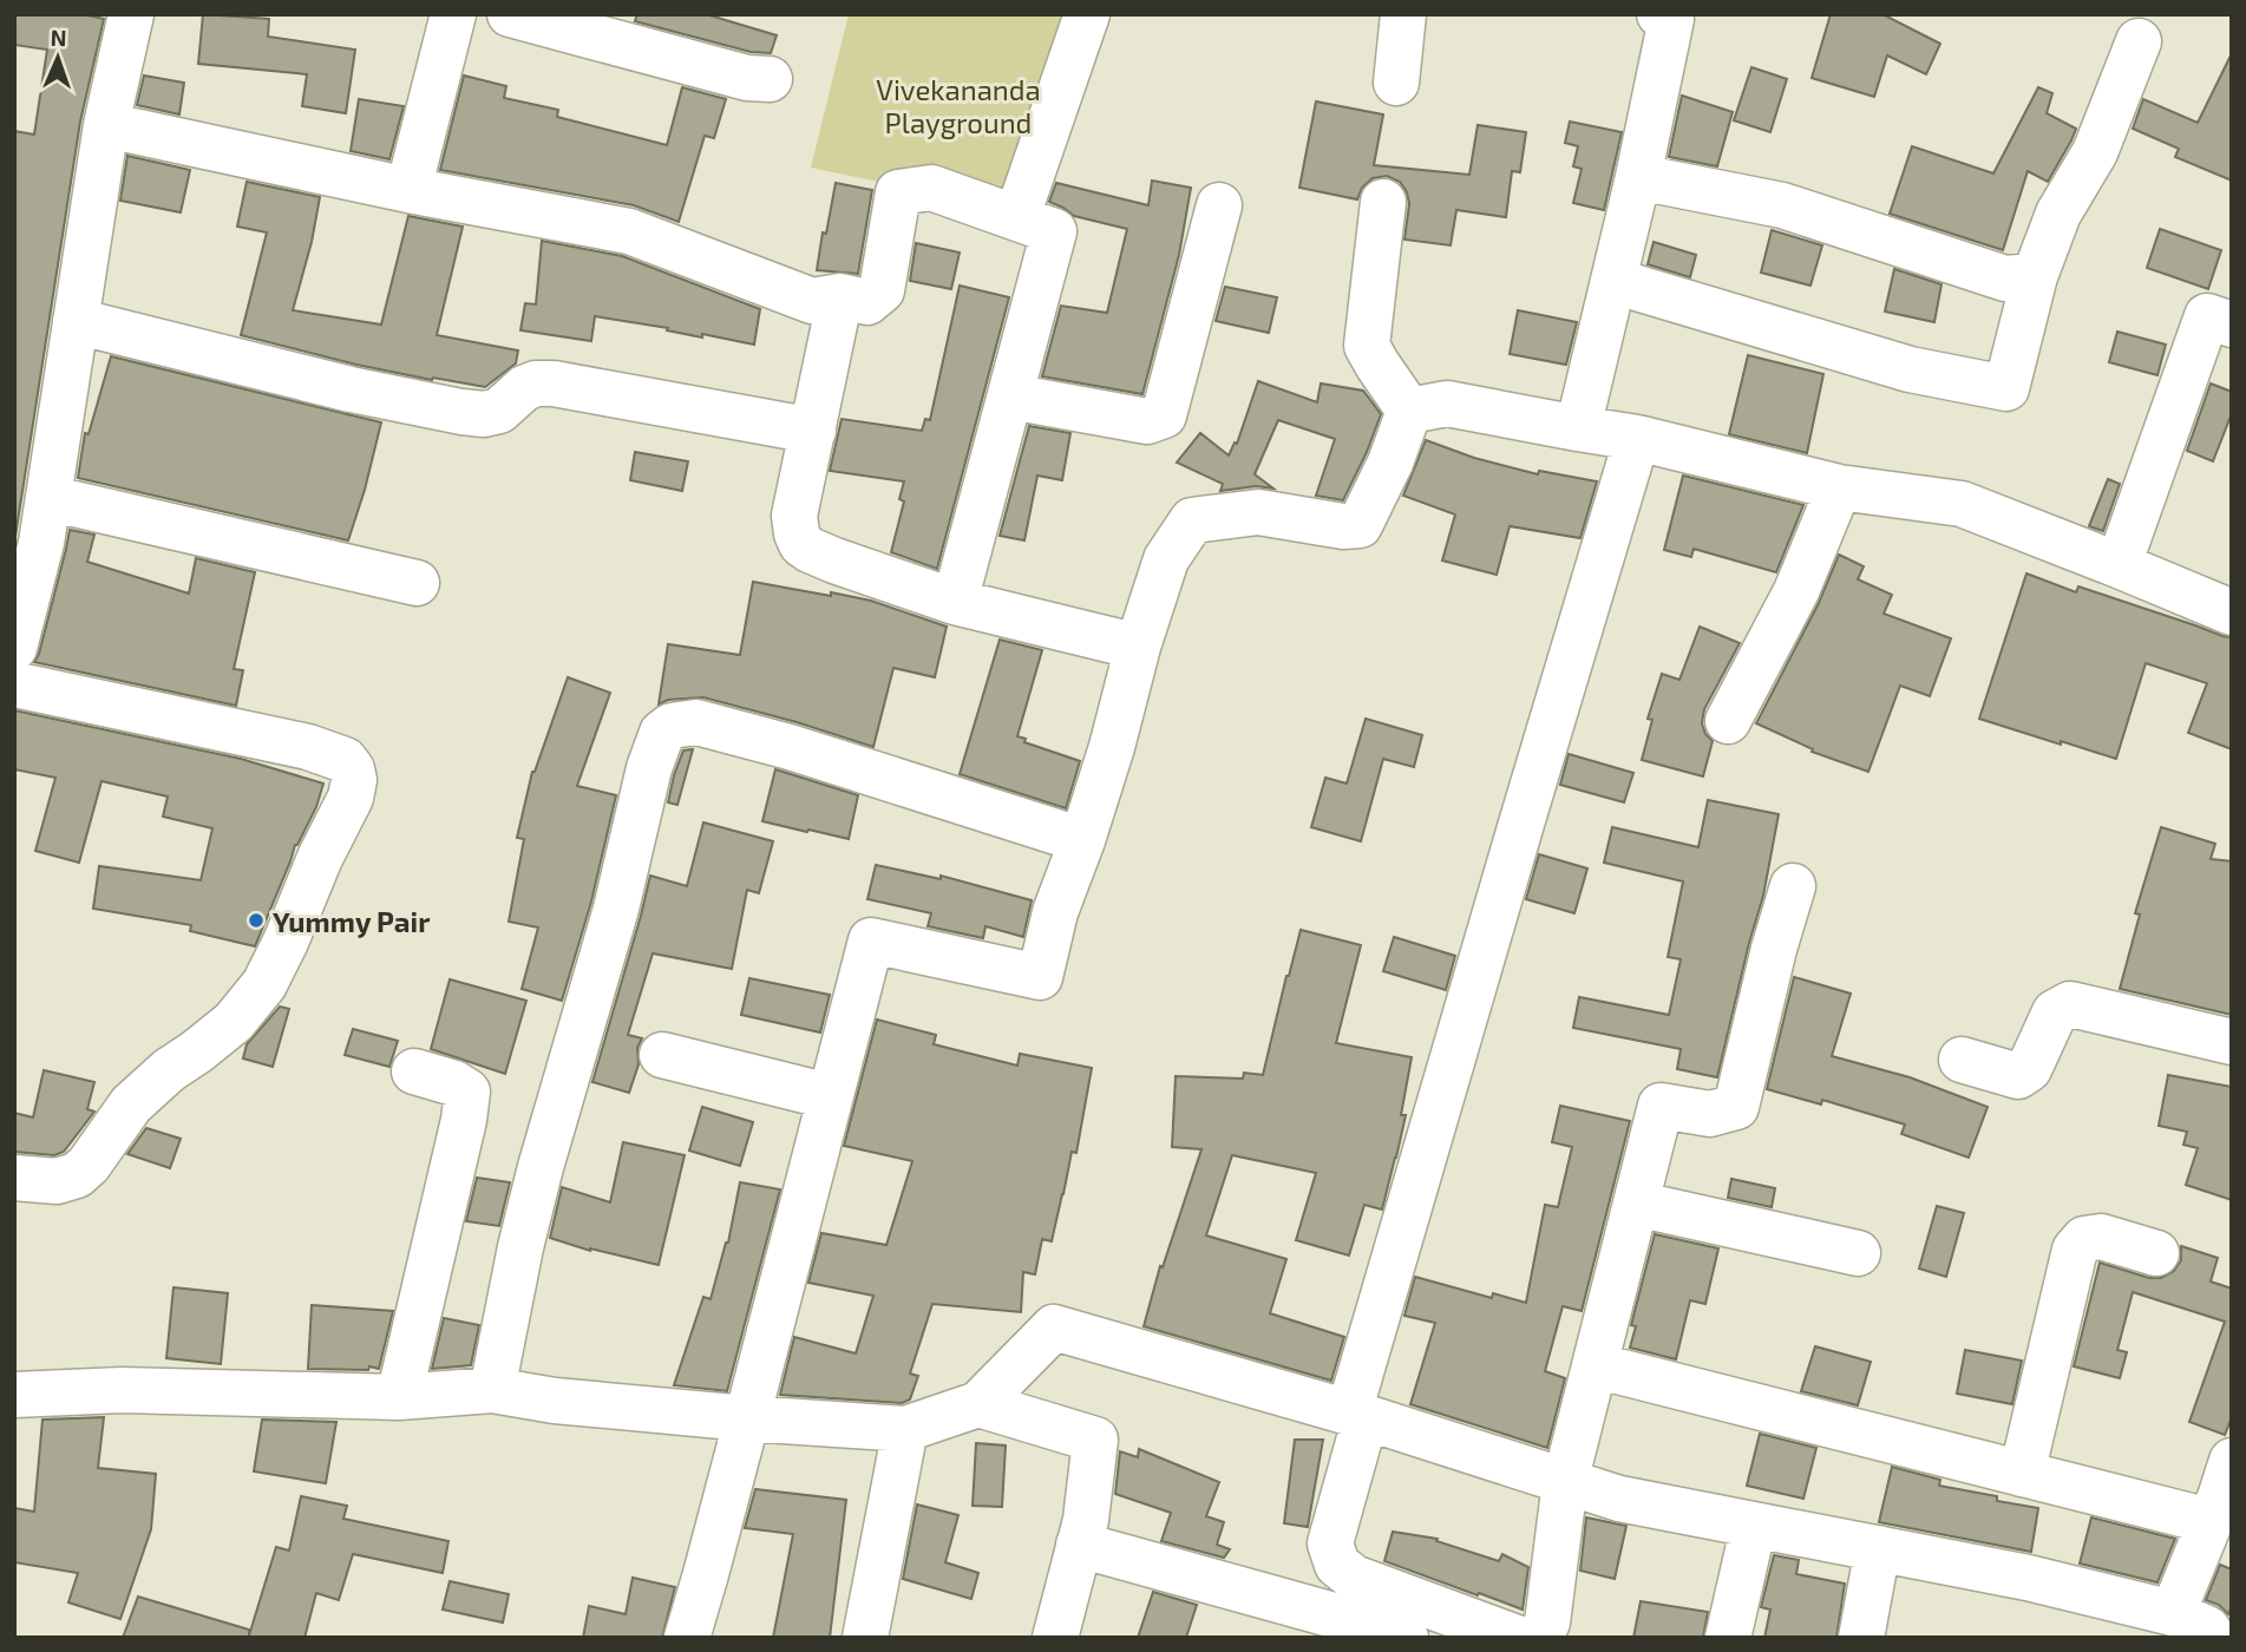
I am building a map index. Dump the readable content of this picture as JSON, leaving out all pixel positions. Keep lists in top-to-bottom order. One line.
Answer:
{"parks":["Vivekananda Playground"],"places":["Yummy Pair"],"north":"top"}
